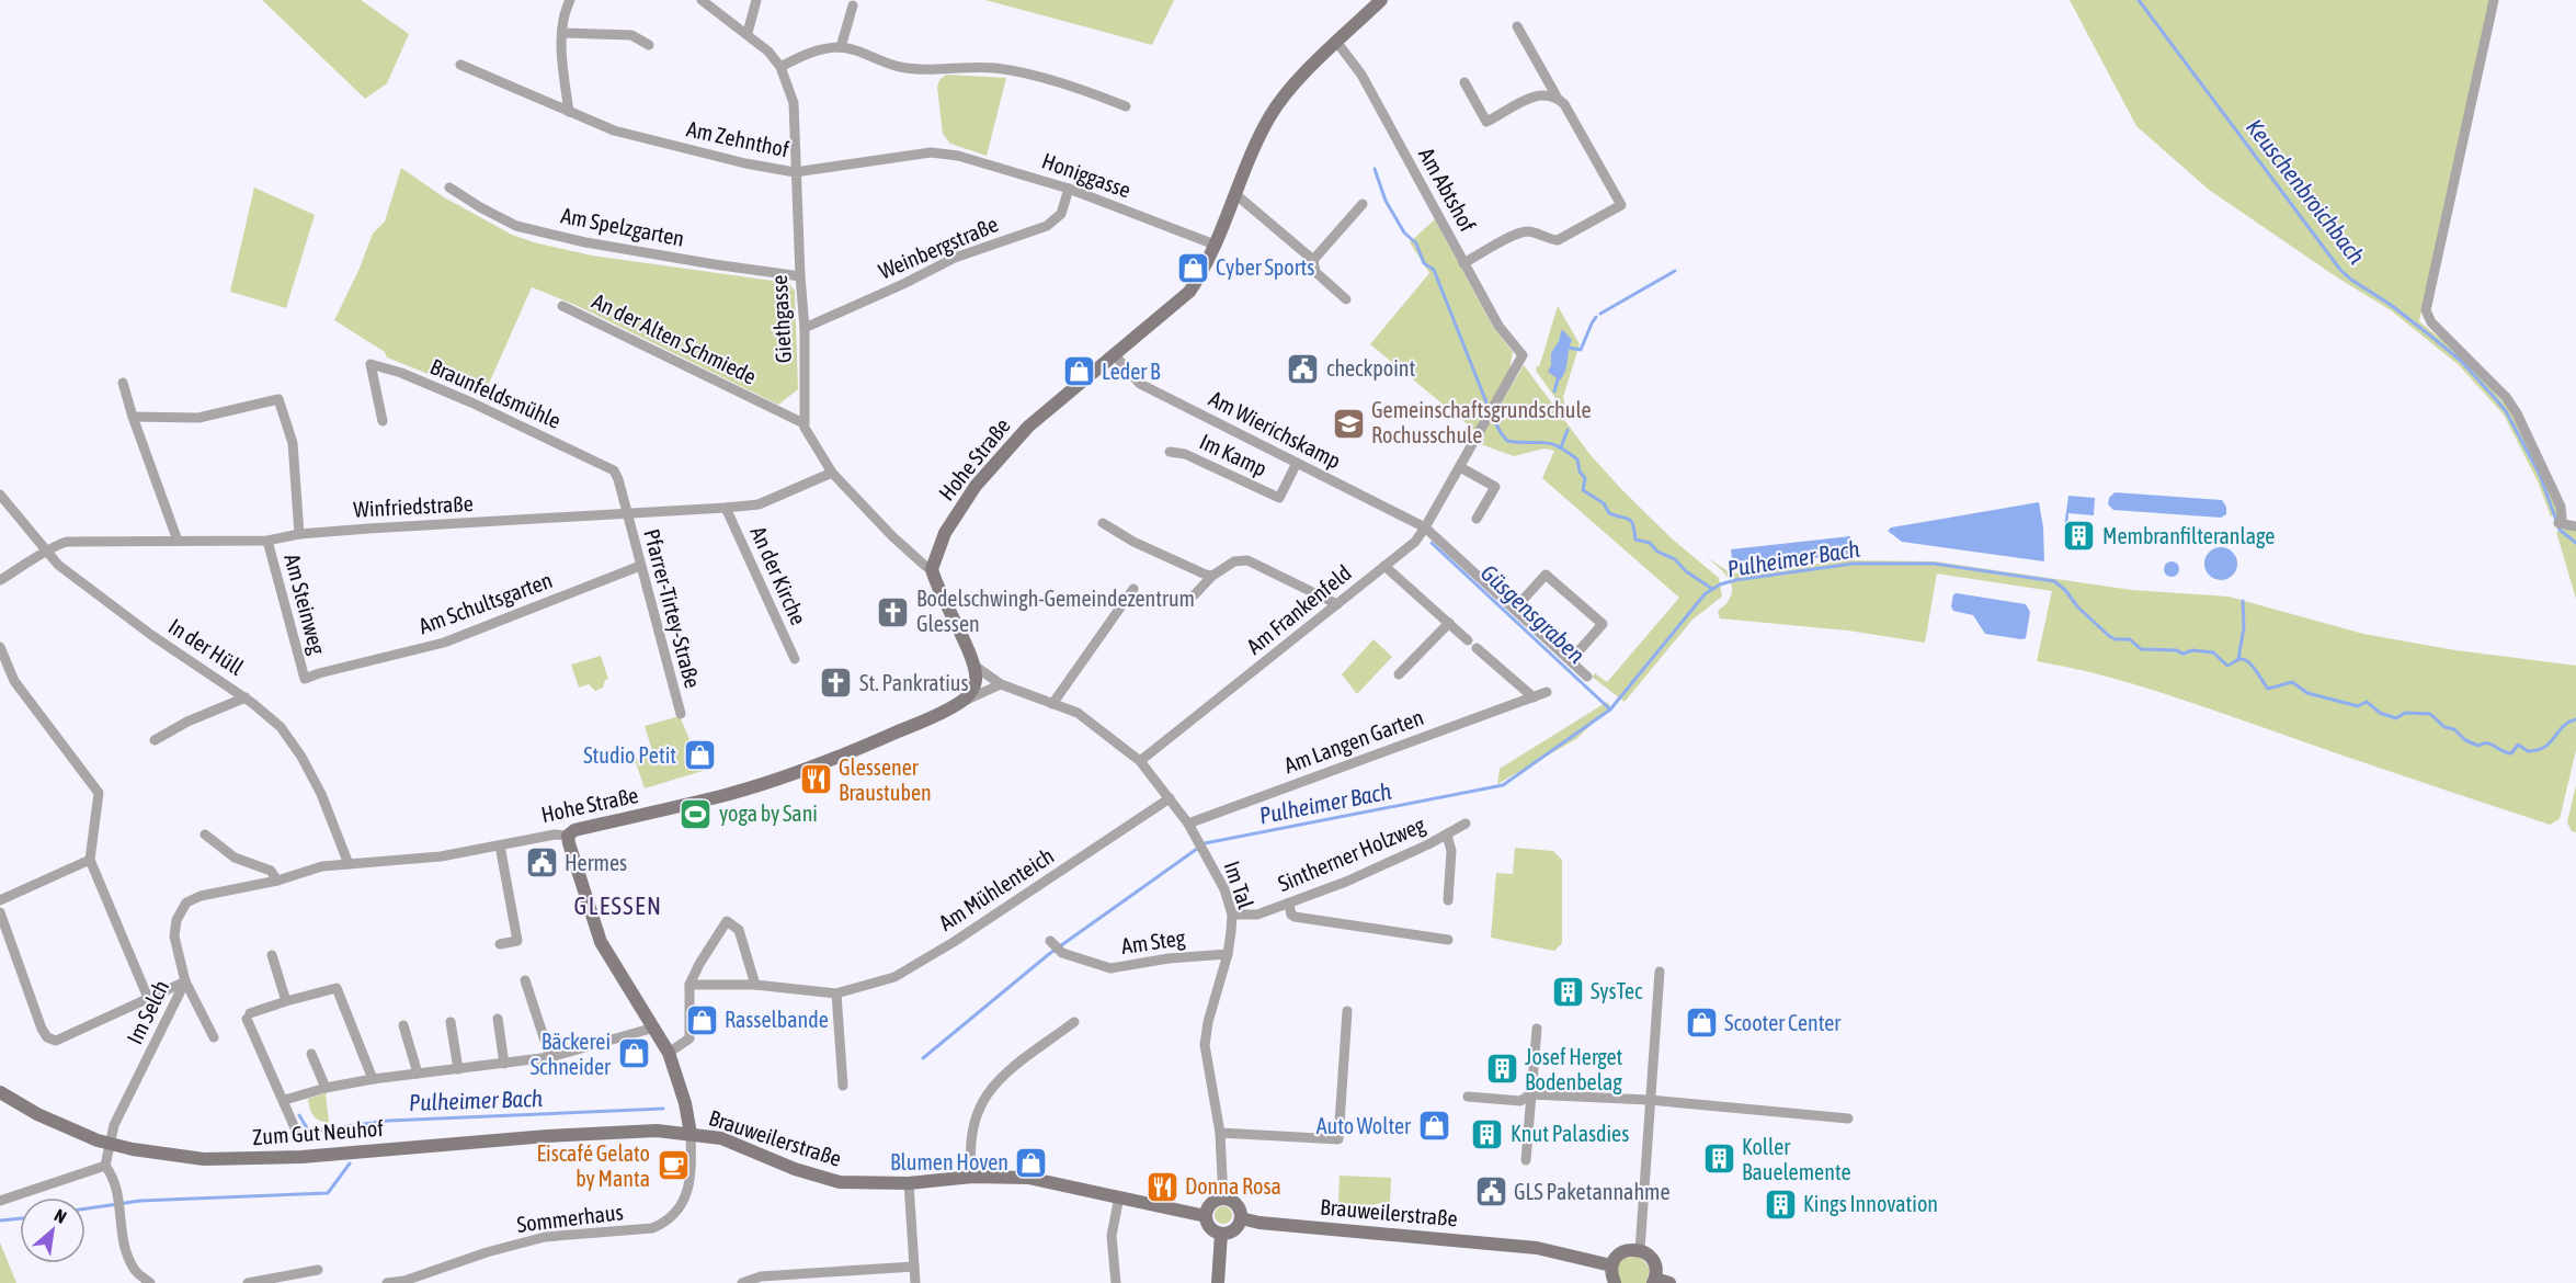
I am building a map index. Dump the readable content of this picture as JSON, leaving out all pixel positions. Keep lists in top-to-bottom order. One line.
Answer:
{"streets":{"main road":["Hohe Straße","Zum Gut Neuhof","Brauweilerstraße"],"street":["Am Zehnthof","Honiggasse","Am Abtshof","Am Spelzgarten","Weinbergstraße","Giethgasse","An der Alten Schmiede","Braunfeldsmühle","Am Wierichskamp","Im Kamp","Winfriedstraße","An der Kirche","Am Schultsgarten","Am Steinweg","Pfarrer-Tirtey-Straße","Am Frankenfeld","In der Hüll","Am Langen Garten","Sintherner Holzweg","Im Tal","Am Mühlenteich","Am Steg","Im Selch","Sommerhaus"]},"crossings":[["Am Zehnthof","Honiggasse"],["Am Zehnthof","Giethgasse"],["Honiggasse","Weinbergstraße"],["Honiggasse","Hohe Straße"],["Am Abtshof","Hohe Straße"],["Am Abtshof","Am Frankenfeld"],["Am Spelzgarten","Giethgasse"],["Weinbergstraße","Giethgasse"],["Giethgasse","An der Alten Schmiede"],["Braunfeldsmühle","Winfriedstraße"],["Braunfeldsmühle","Pfarrer-Tirtey-Straße"],["Am Wierichskamp","Im Kamp"],["Am Wierichskamp","Hohe Straße"],["Am Wierichskamp","Am Frankenfeld"],["Hohe Straße","In der Hüll"],["Hohe Straße","Im Selch"],["Hohe Straße","Brauweilerstraße"],["Winfriedstraße","An der Kirche"],["Winfriedstraße","Am Steinweg"],["Winfriedstraße","Pfarrer-Tirtey-Straße"],["Winfriedstraße","In der Hüll"],["Am Schultsgarten","Am Steinweg"],["Am Schultsgarten","Pfarrer-Tirtey-Straße"],["Am Frankenfeld","Im Tal"],["In der Hüll","Im Selch"],["Am Langen Garten","Im Tal"],["Sintherner Holzweg","Im Tal"],["Im Tal","Am Mühlenteich"],["Im Tal","Am Steg"],["Im Tal","Brauweilerstraße"],["Im Selch","Zum Gut Neuhof"],["Zum Gut Neuhof","Brauweilerstraße"],["Zum Gut Neuhof","Sommerhaus"],["Brauweilerstraße","Sommerhaus"]],"districts":["GLESSEN"],"water":["Keuschenbroichbach","Pulheimer Bach","Güsgensgraben"],"places":{"shop":["Cyber Sports","Leder B","Studio Petit","Rasselbande","Scooter Center","Bäckerei Schneider","Auto Wolter","Blumen Hoven"],"public building":["checkpoint","Hermes","GLS Paketannahme"],"school or university":["Gemeinschaftsgrundschule Rochusschule"],"building":["Membranfilteranlage","SysTec","Josef Herget Bodenbelag","Knut Palasdies","Koller Bauelemente","Kings Innovation"],"church":["Bodelschwingh-Gemeindezentrum Glessen","St. Pankratius"],"restaurant":["Glessener Braustuben","Donna Rosa"],"sports":["yoga by Sani"],"cafe":["Eiscafé Gelato by Manta"]},"north":"top right"}
